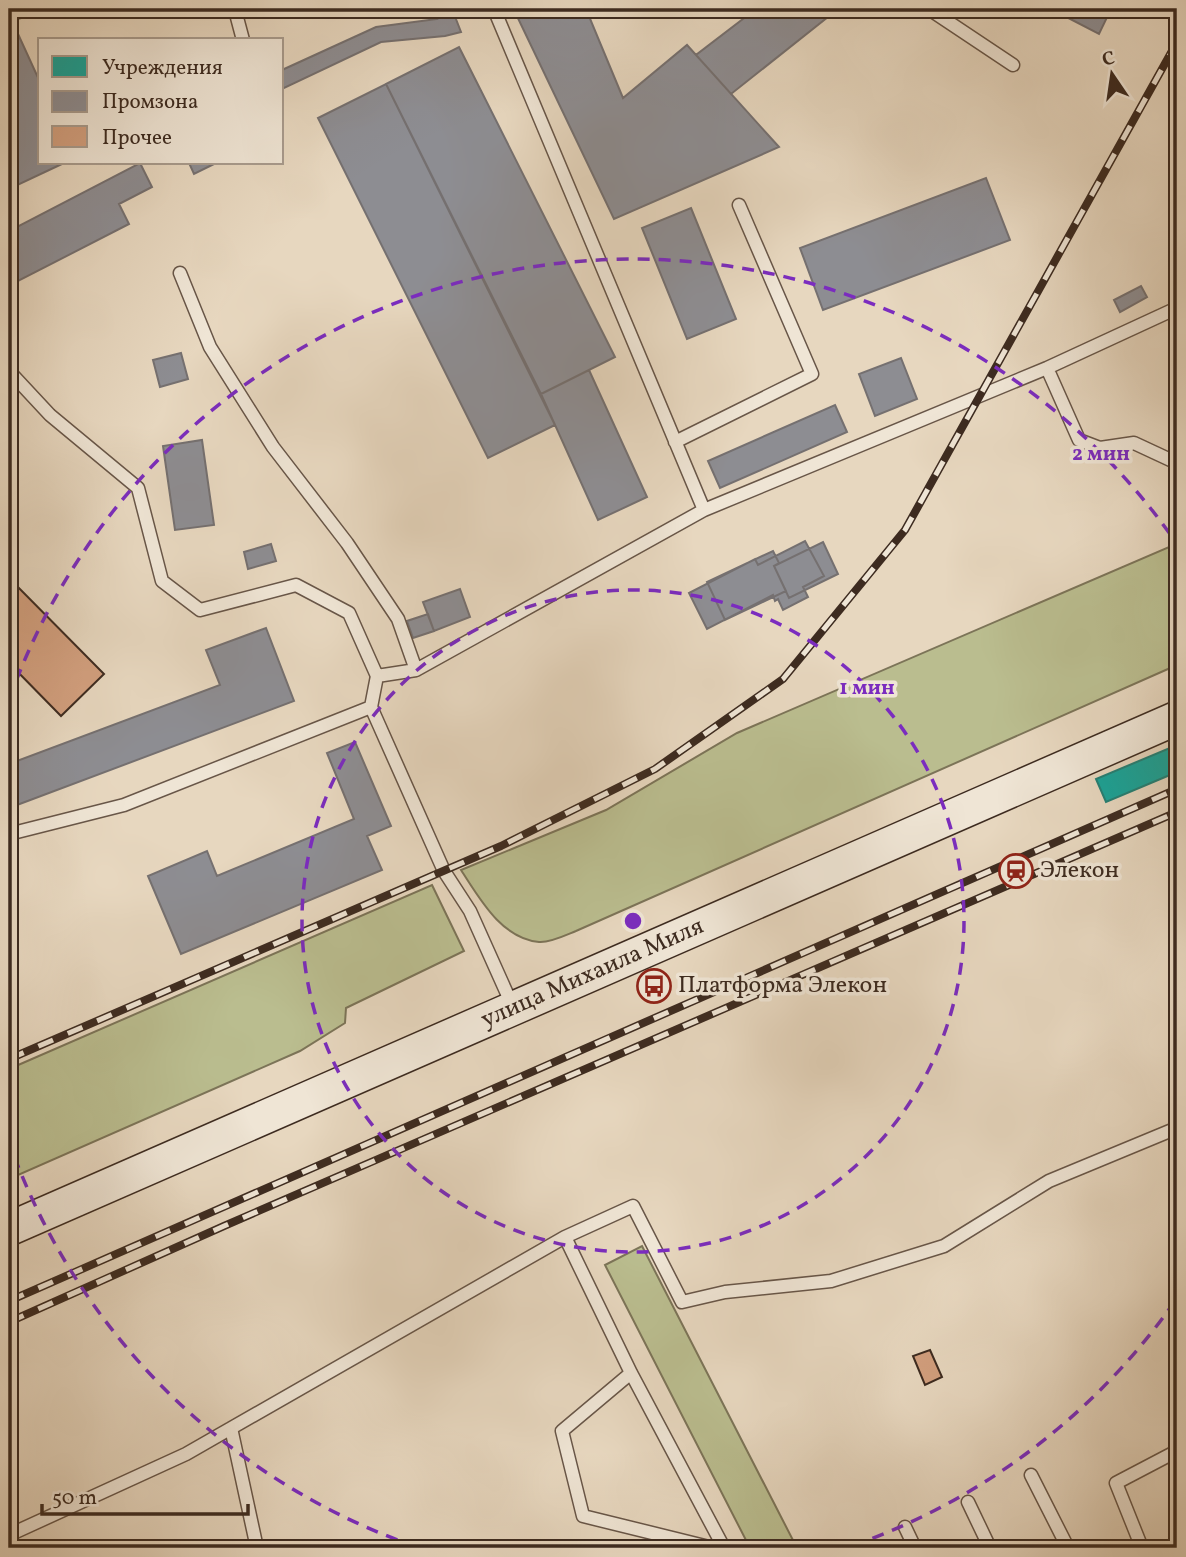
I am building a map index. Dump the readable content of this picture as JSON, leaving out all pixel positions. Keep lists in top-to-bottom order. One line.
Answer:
{"streets":{"main road":["улица Михаила Миля"]},"places":{"station":["Элекон"],"bus stop":["Платформа Элекон"]},"legend":["Учреждения","Промзона","Прочее"],"scale_bar":"50 m","north":"top","rings":["2 мин","1 мин"]}
